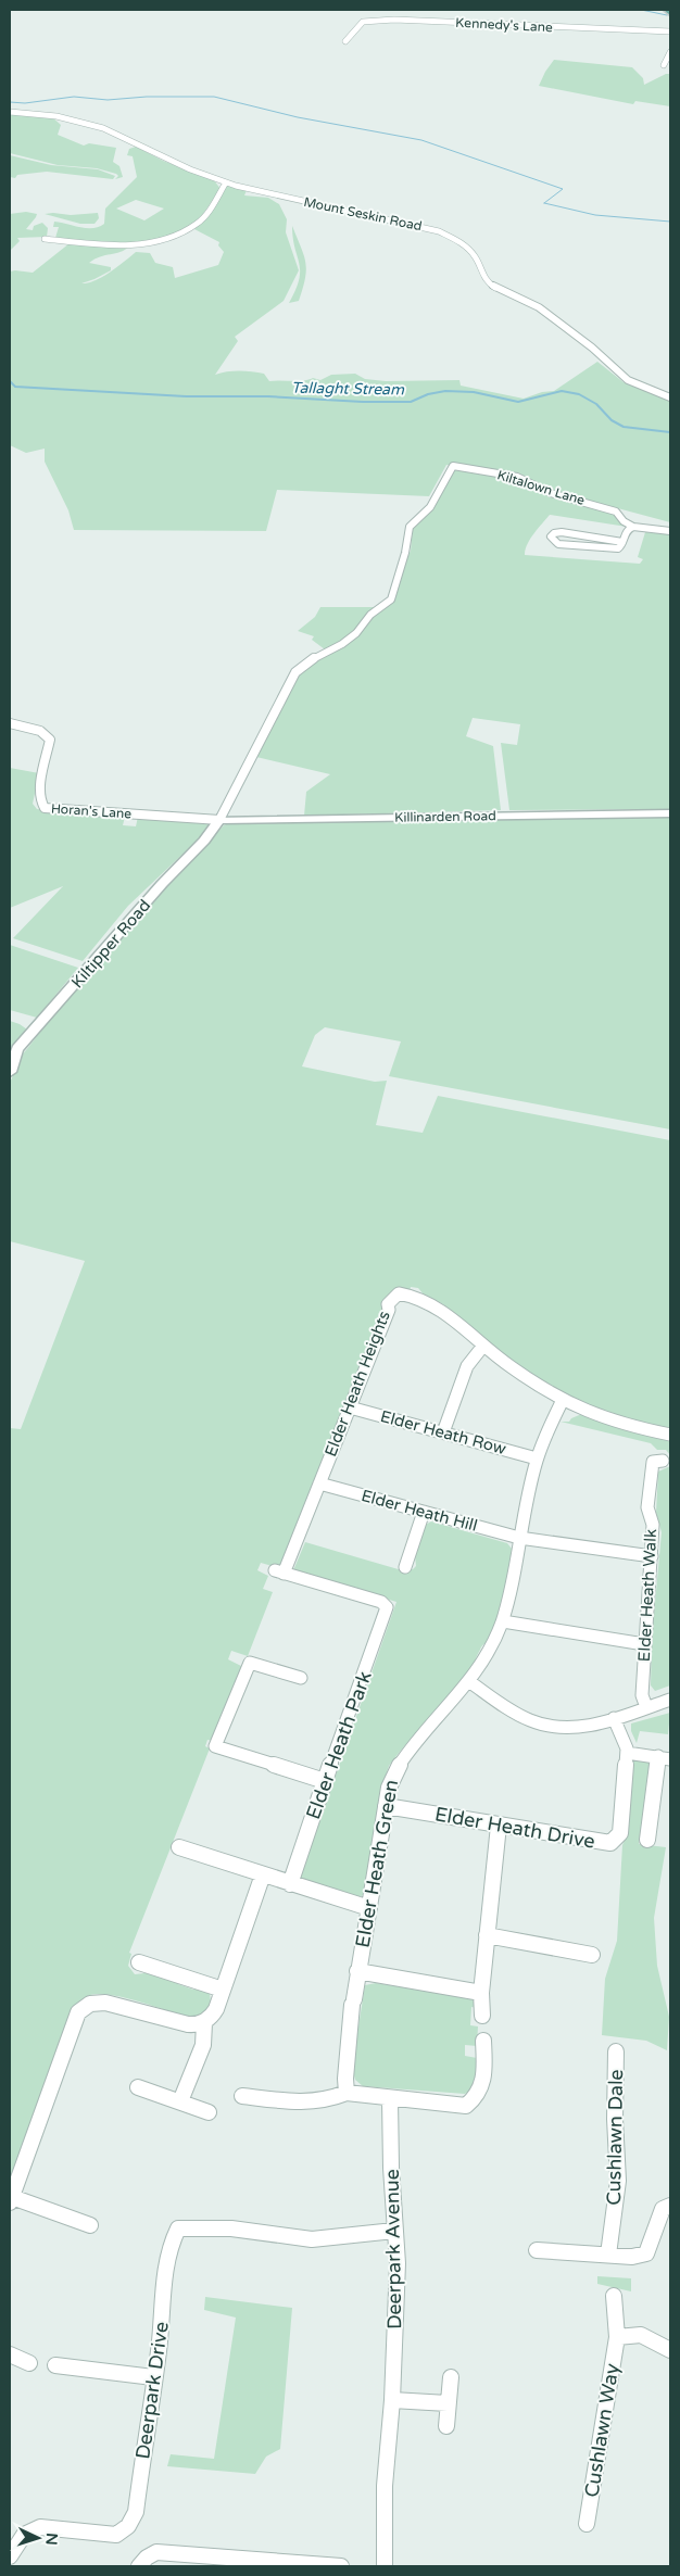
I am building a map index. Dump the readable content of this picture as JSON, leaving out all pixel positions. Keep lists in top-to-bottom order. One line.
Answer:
{"streets":{"street":["Kennedy's Lane","Mount Seskin Road","Kiltalown Lane","Horan's Lane","Killinarden Road","Kiltipper Road","Elder Heath Heights","Elder Heath Row","Elder Heath Hill","Elder Heath Walk","Elder Heath Park","Elder Heath Drive","Elder Heath Green","Cushlawn Dale","Deerpark Avenue","Deerpark Drive","Cushlawn Way"]},"crossings":[["Kiltalown Lane","Horan's Lane"],["Kiltalown Lane","Killinarden Road"],["Kiltalown Lane","Kiltipper Road"],["Horan's Lane","Killinarden Road"],["Horan's Lane","Kiltipper Road"],["Killinarden Road","Kiltipper Road"],["Elder Heath Heights","Elder Heath Row"],["Elder Heath Heights","Elder Heath Hill"],["Elder Heath Heights","Elder Heath Park"],["Elder Heath Row","Elder Heath Green"],["Elder Heath Hill","Elder Heath Walk"],["Elder Heath Hill","Elder Heath Green"],["Elder Heath Drive","Elder Heath Green"],["Deerpark Avenue","Deerpark Drive"]],"water":["Tallaght Stream"],"north":"right"}
